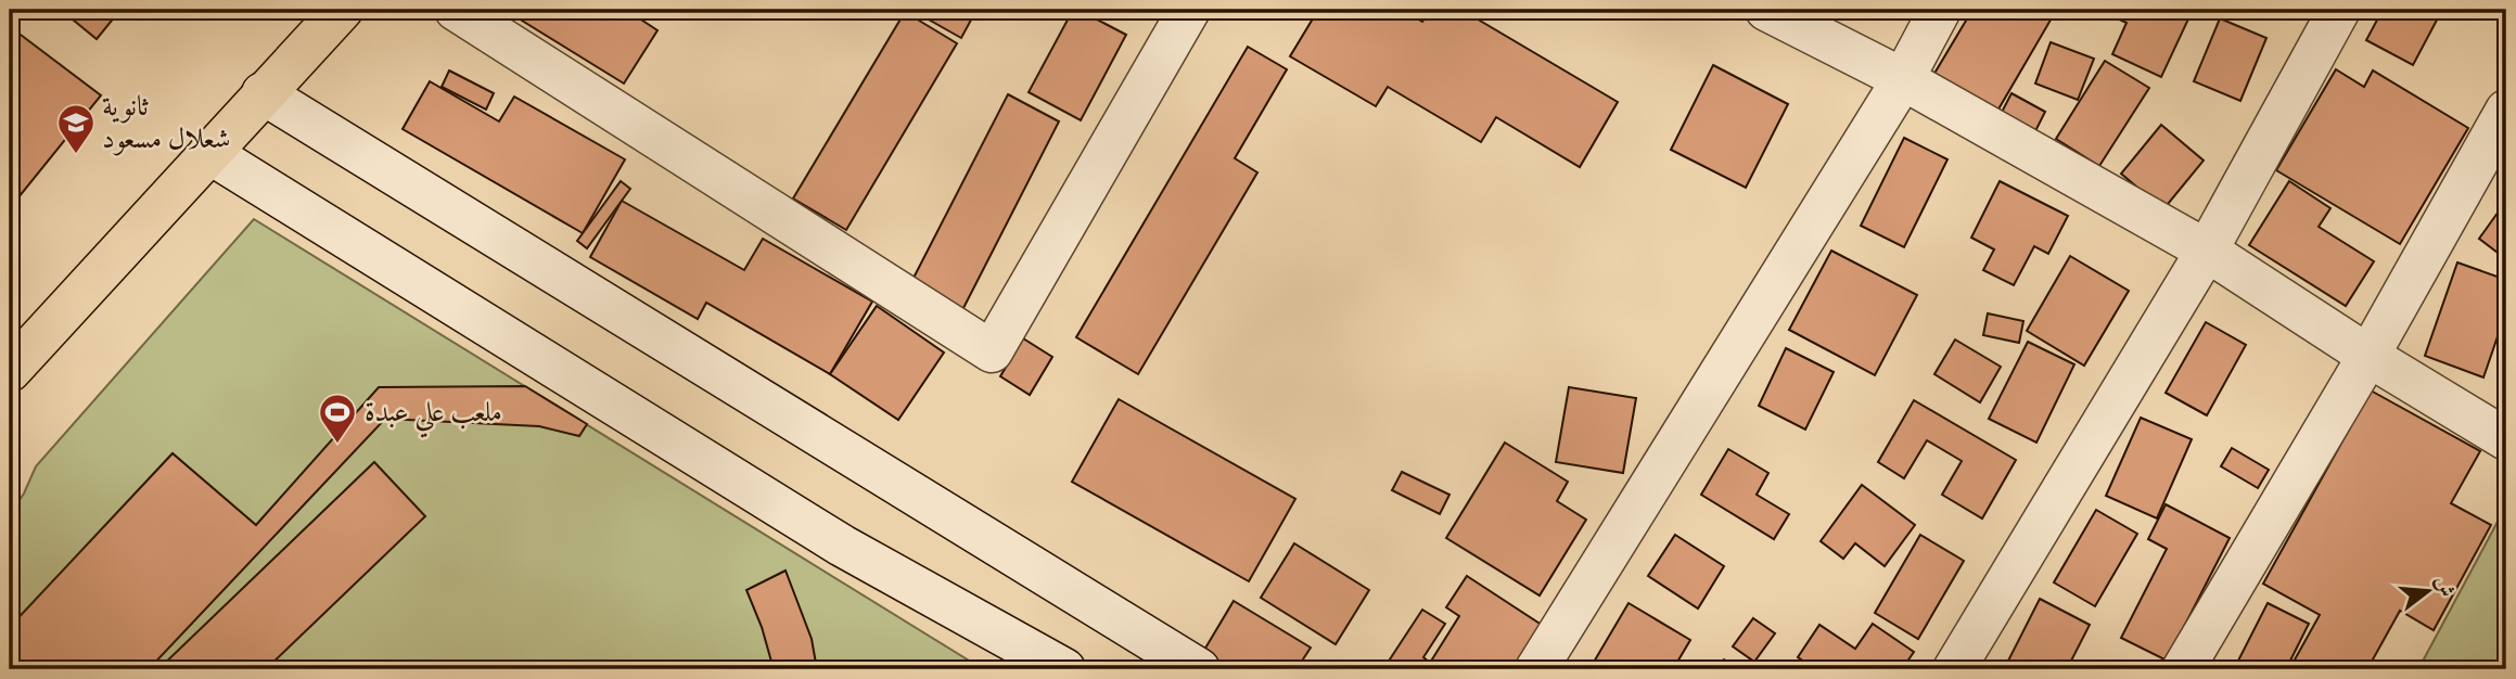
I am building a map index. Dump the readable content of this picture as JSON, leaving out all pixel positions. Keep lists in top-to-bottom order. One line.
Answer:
{"places":{"school or university":["ثانوية شعلال مسعود"],"sports":["ملعب علي عبدة"]},"north":"right"}
